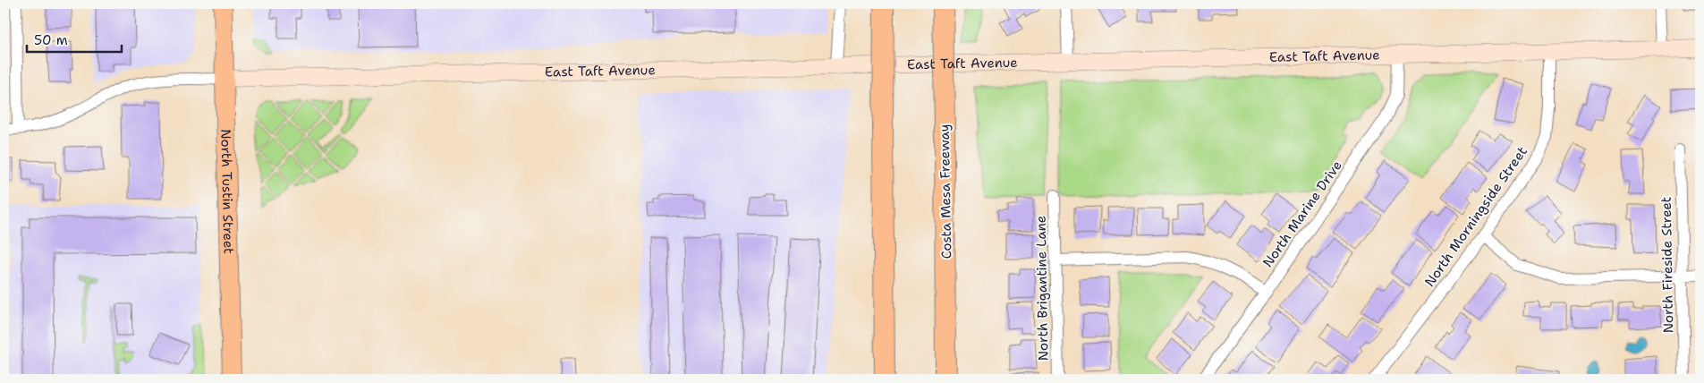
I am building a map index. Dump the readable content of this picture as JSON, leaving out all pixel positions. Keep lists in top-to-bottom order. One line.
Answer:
{"streets":{"highway":["Costa Mesa Freeway"],"main road":["East Taft Avenue","North Tustin Street"],"street":["North Marine Drive","North Morningside Street","North Fireside Street","North Brigantine Lane"]},"crossings":[["East Taft Avenue","North Tustin Street"],["East Taft Avenue","North Marine Drive"],["East Taft Avenue","North Morningside Street"]],"scale_bar":"50 m"}
